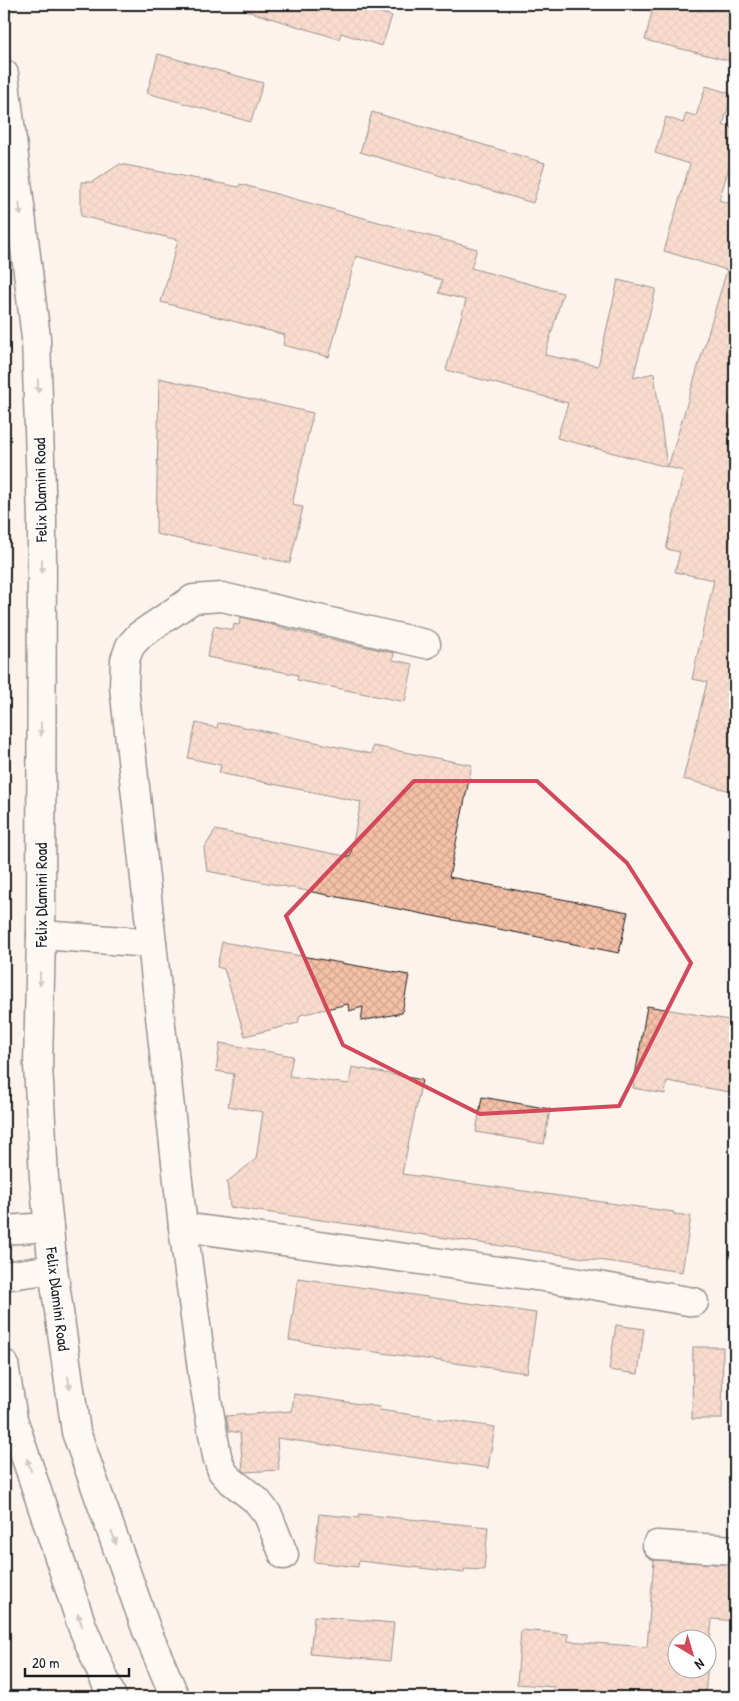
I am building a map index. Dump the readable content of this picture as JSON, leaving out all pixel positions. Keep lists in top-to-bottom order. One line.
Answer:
{"streets":{"street":["Felix Dlamini Road"]},"scale_bar":"20 m","north":"bottom right"}
